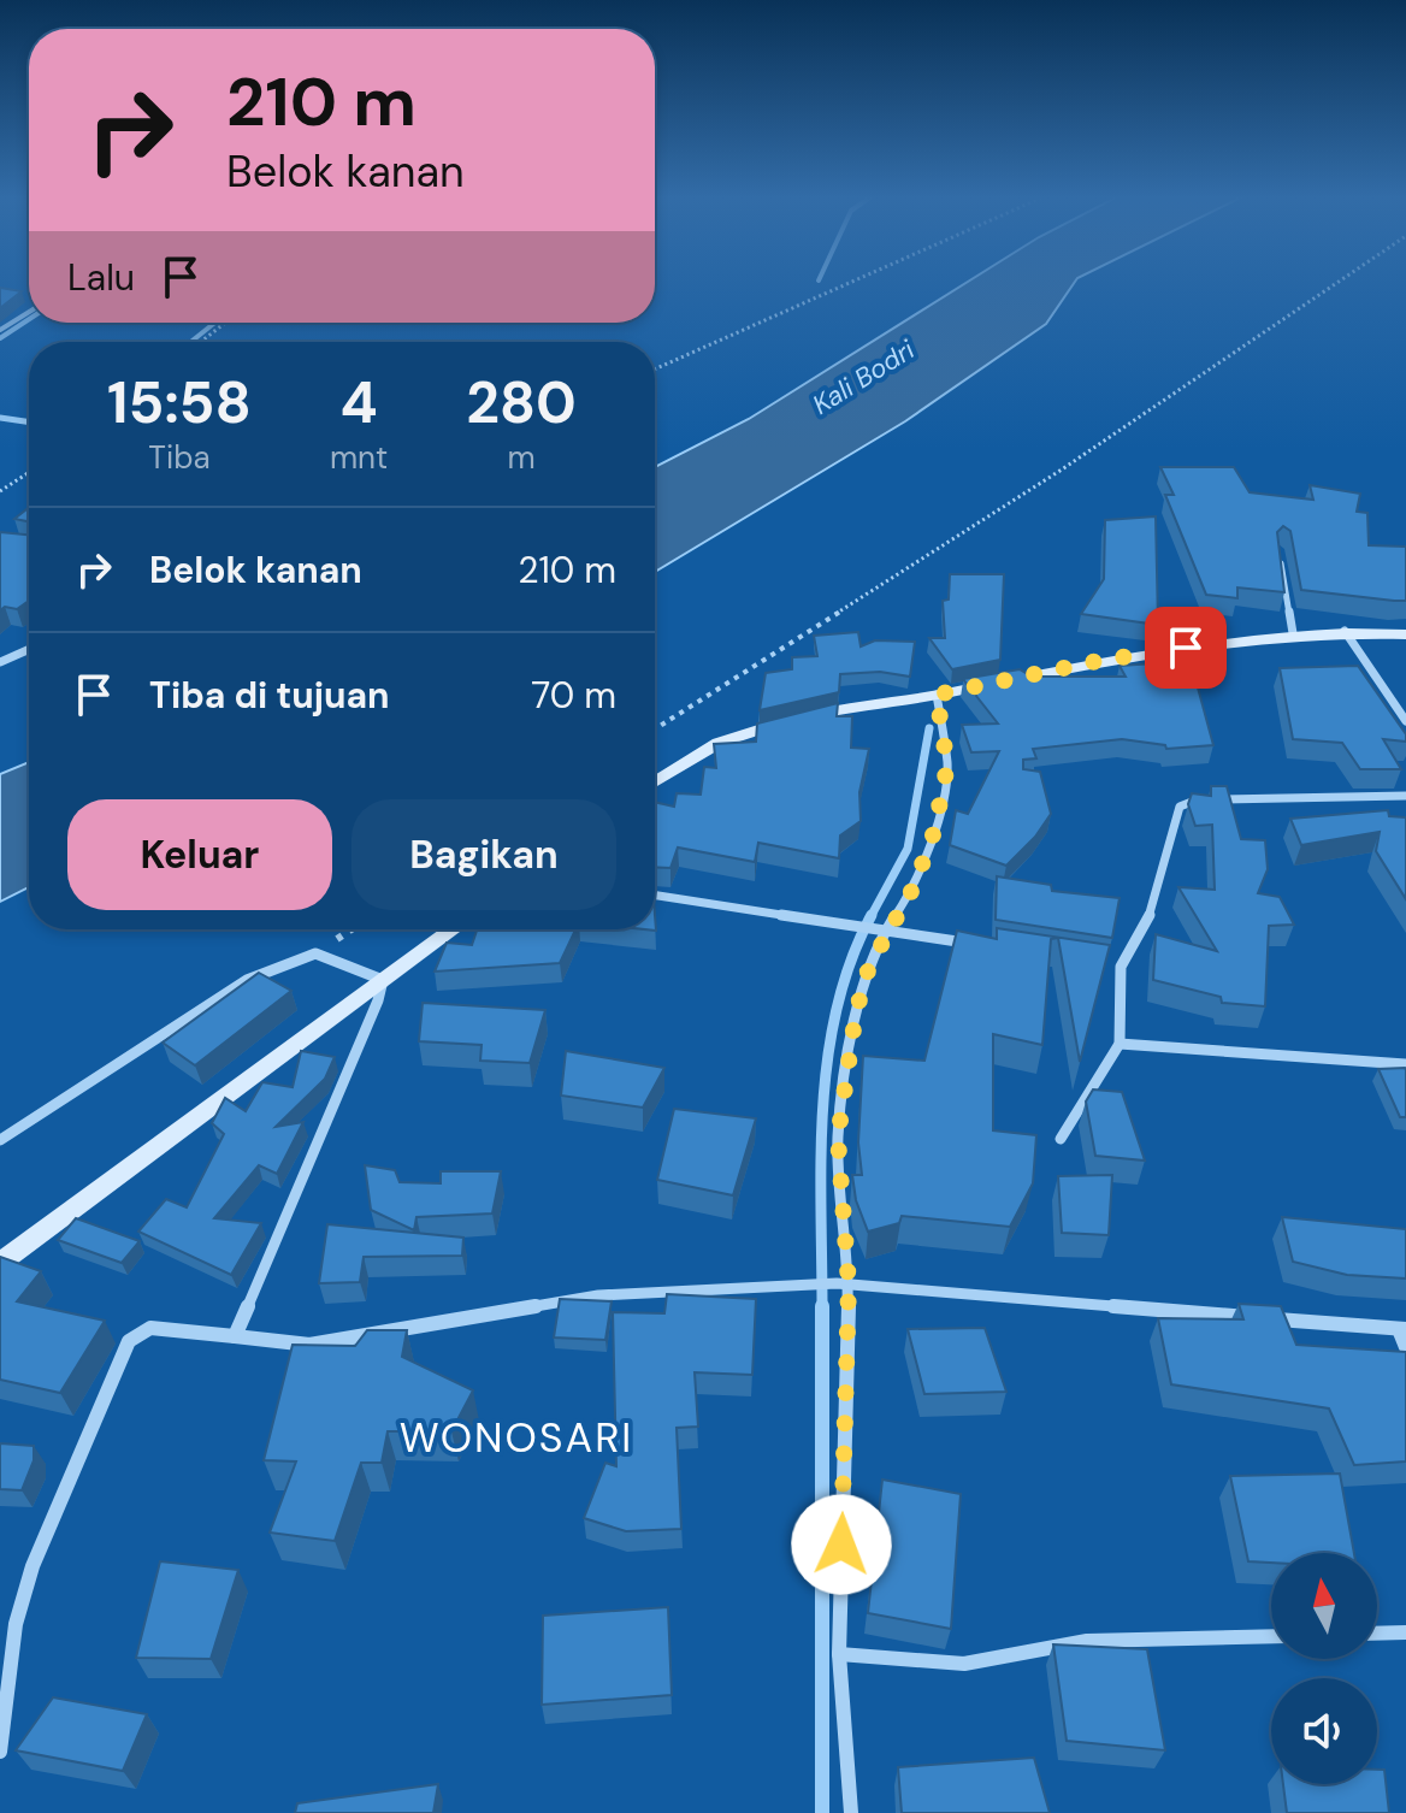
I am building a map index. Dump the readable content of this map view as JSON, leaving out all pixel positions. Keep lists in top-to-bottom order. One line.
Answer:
{"districts":["WONOSARI"],"water":["Kali Bodri"],"north":"top","page":{"turn":["210 m","Belok kanan"],"then":"Lalu","eta":["15:58","Tiba","4","mnt","280","m"],"list":[{"name":"Belok kanan","value":"210 m"},{"name":"Tiba di tujuan","value":"70 m"}],"buttons":["Keluar","Bagikan"]}}
